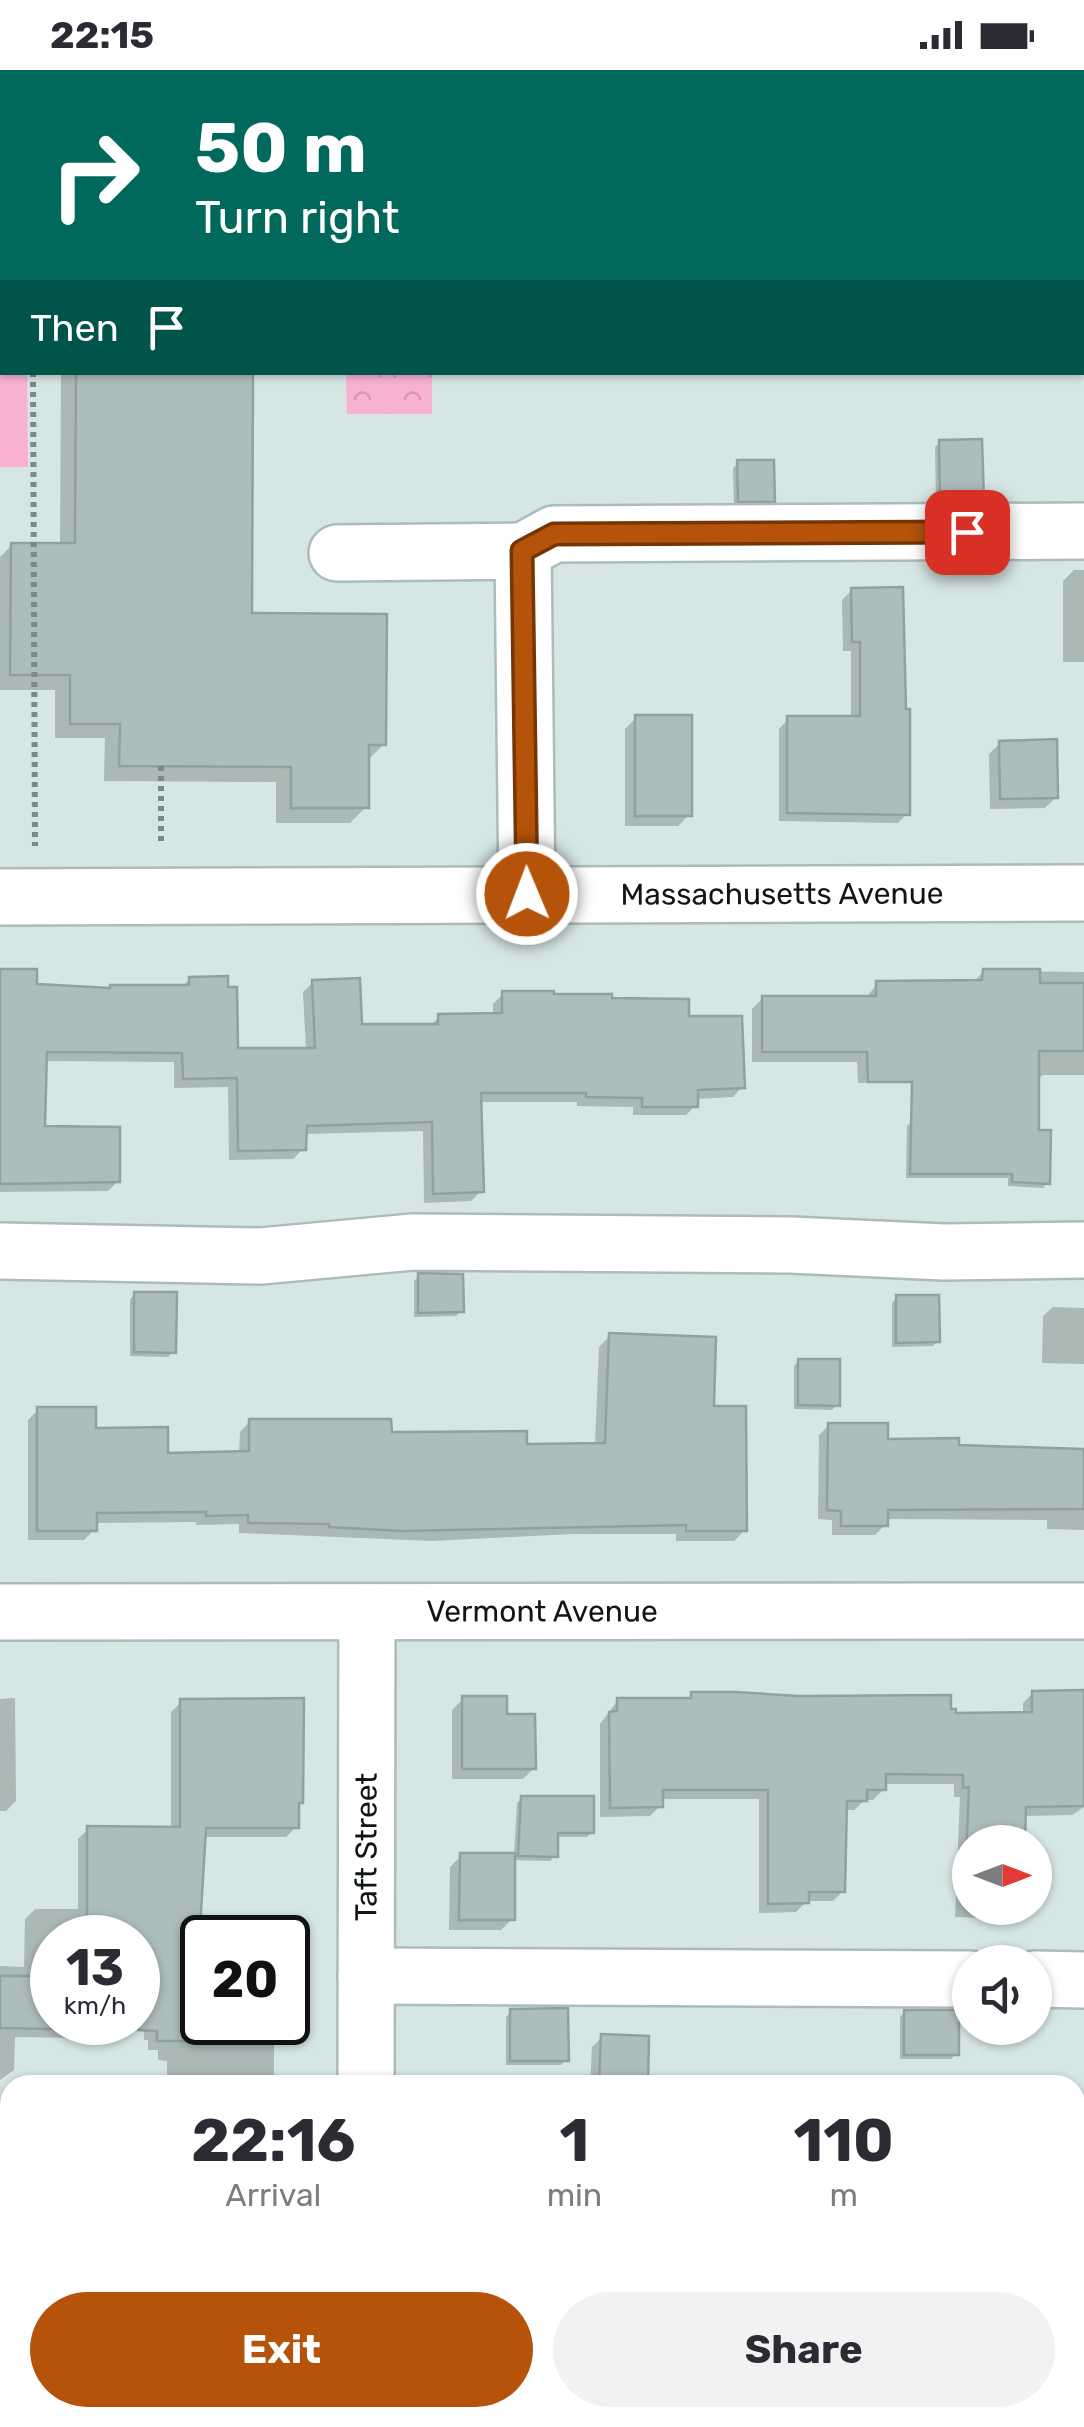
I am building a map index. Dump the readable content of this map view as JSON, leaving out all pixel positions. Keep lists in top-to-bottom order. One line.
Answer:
{"streets":{"street":["Massachusetts Avenue","Vermont Avenue","Taft Street"]},"crossings":[["Vermont Avenue","Taft Street"]],"north":"right","page":{"status":"22:15","turn":["50 m","Turn right"],"then":"Then","speed":"13 km/h","limit":"20","eta":["22:16","Arrival","1","min","110","m"],"buttons":["Exit","Share"]}}
